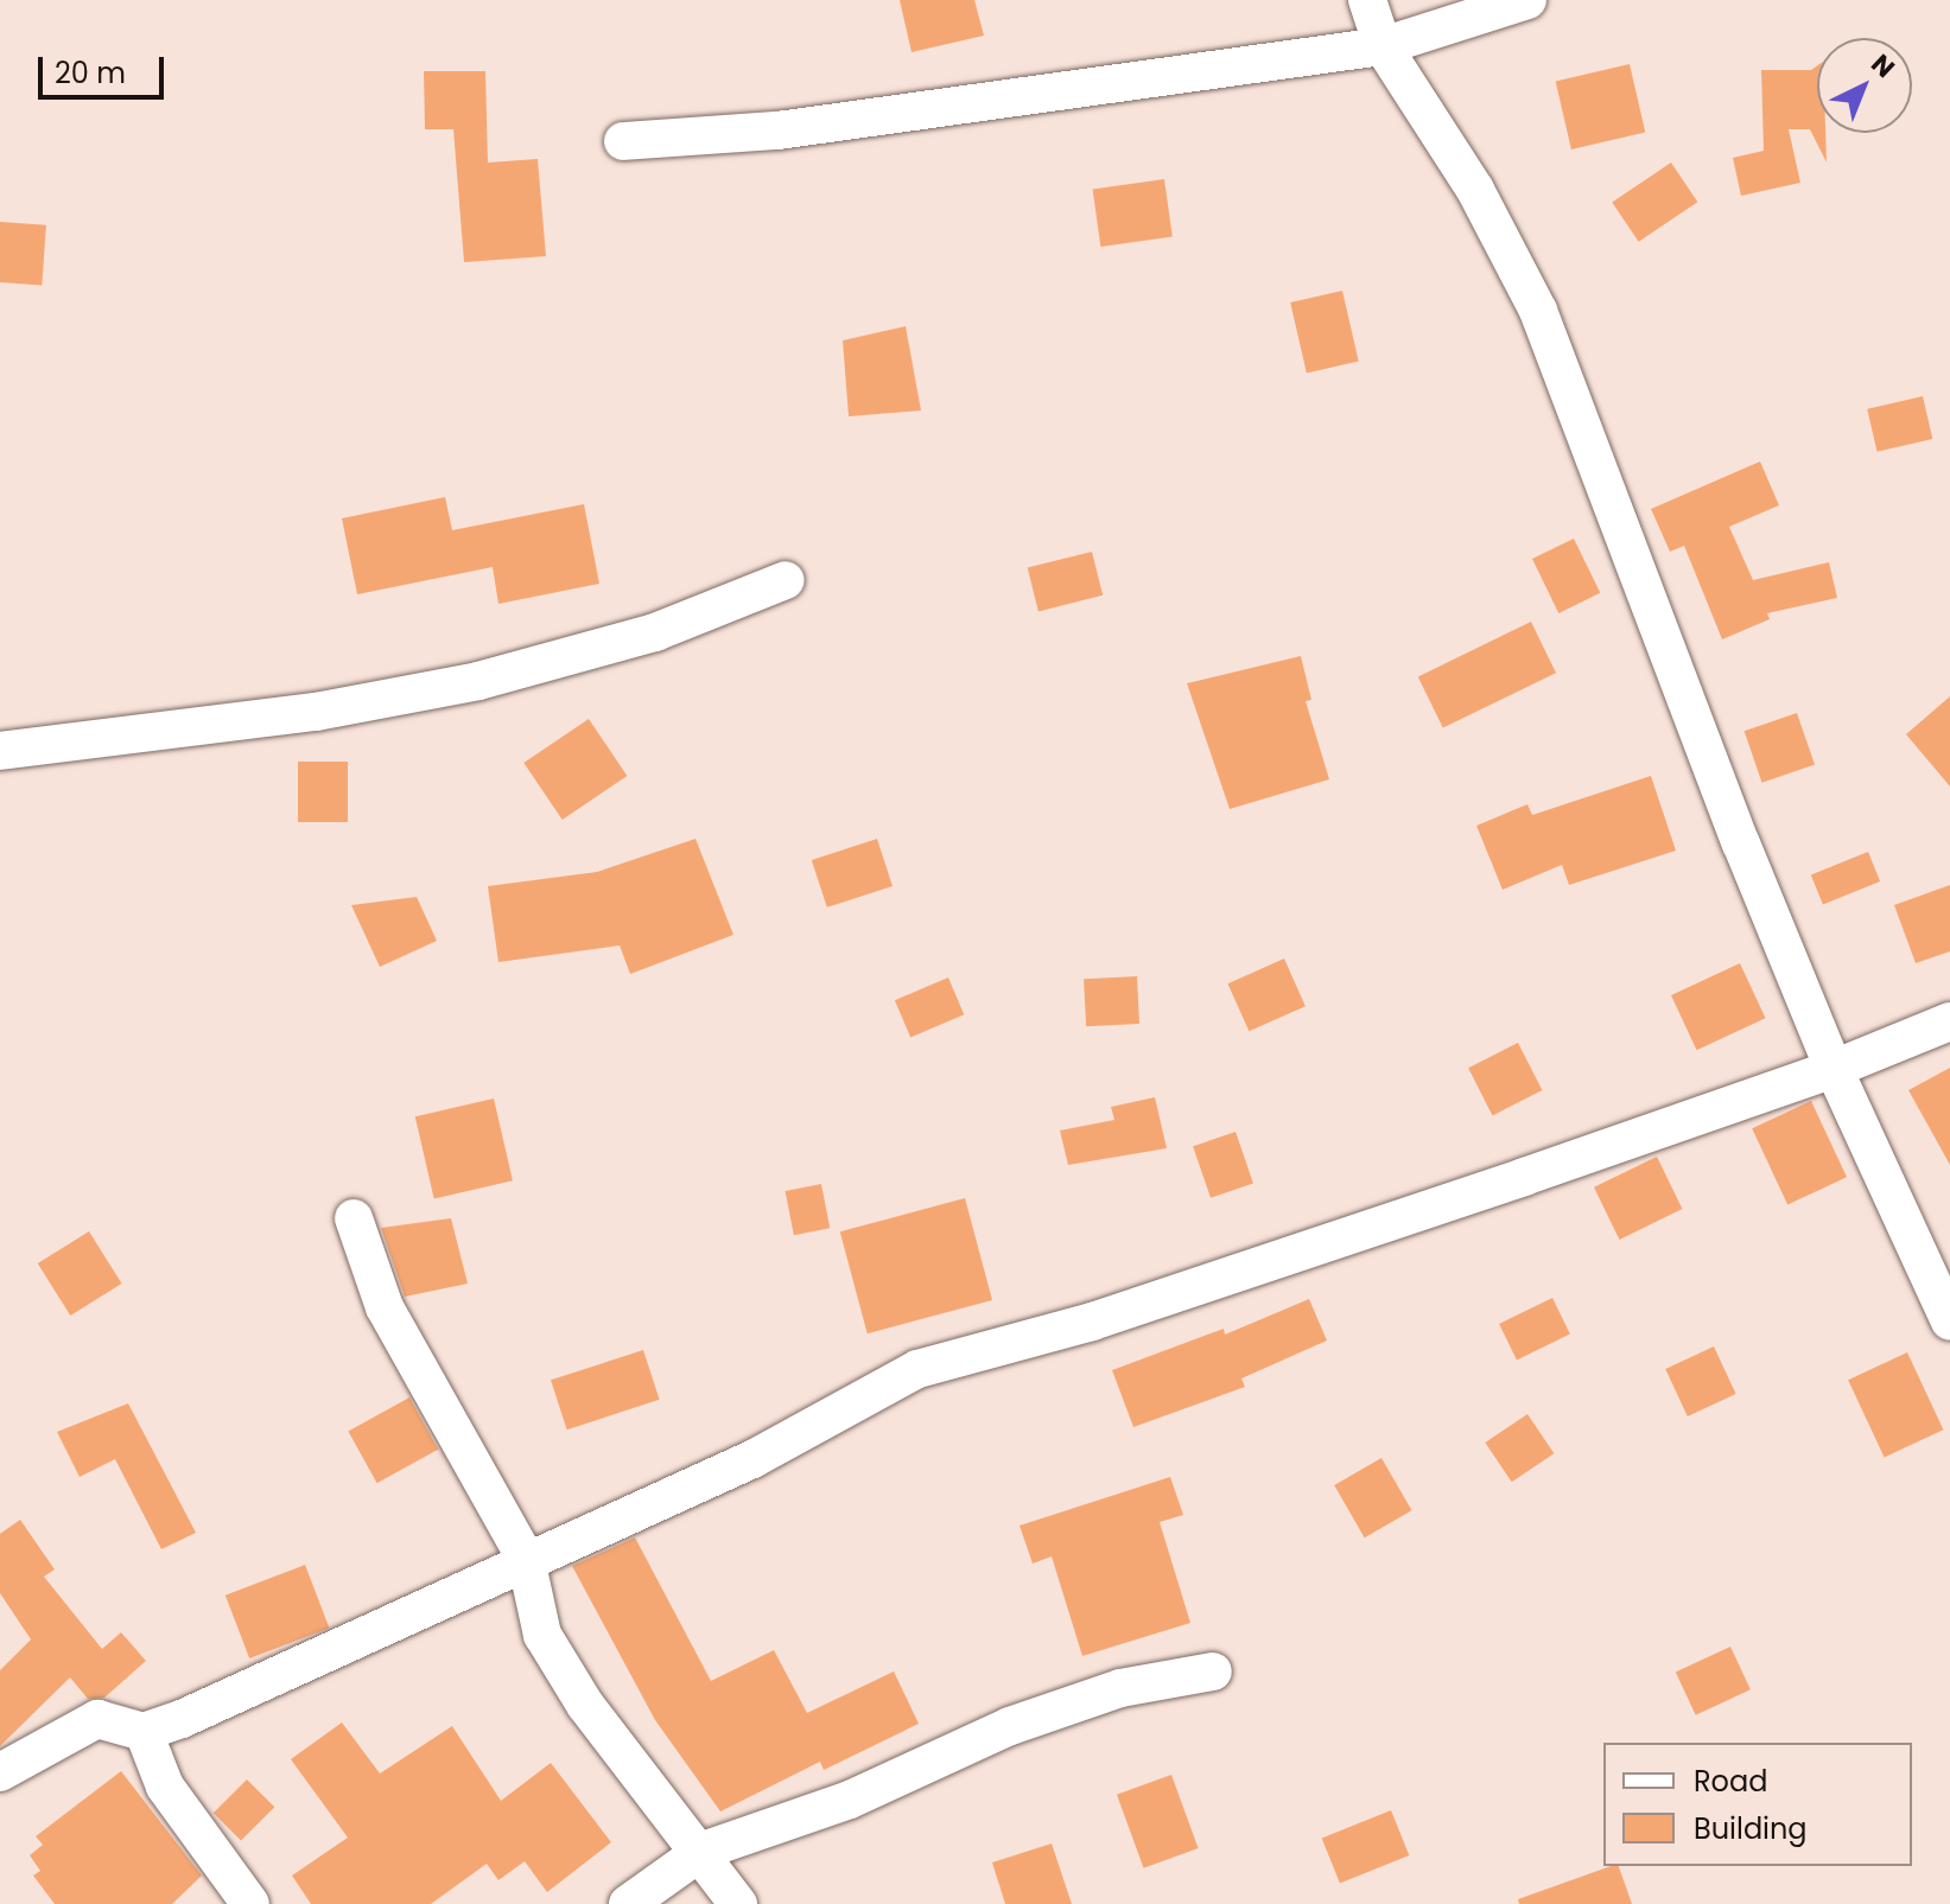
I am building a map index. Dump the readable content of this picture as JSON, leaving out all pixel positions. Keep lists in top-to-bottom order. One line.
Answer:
{"legend":["Road","Building"],"scale_bar":"20 m","north":"top right"}
